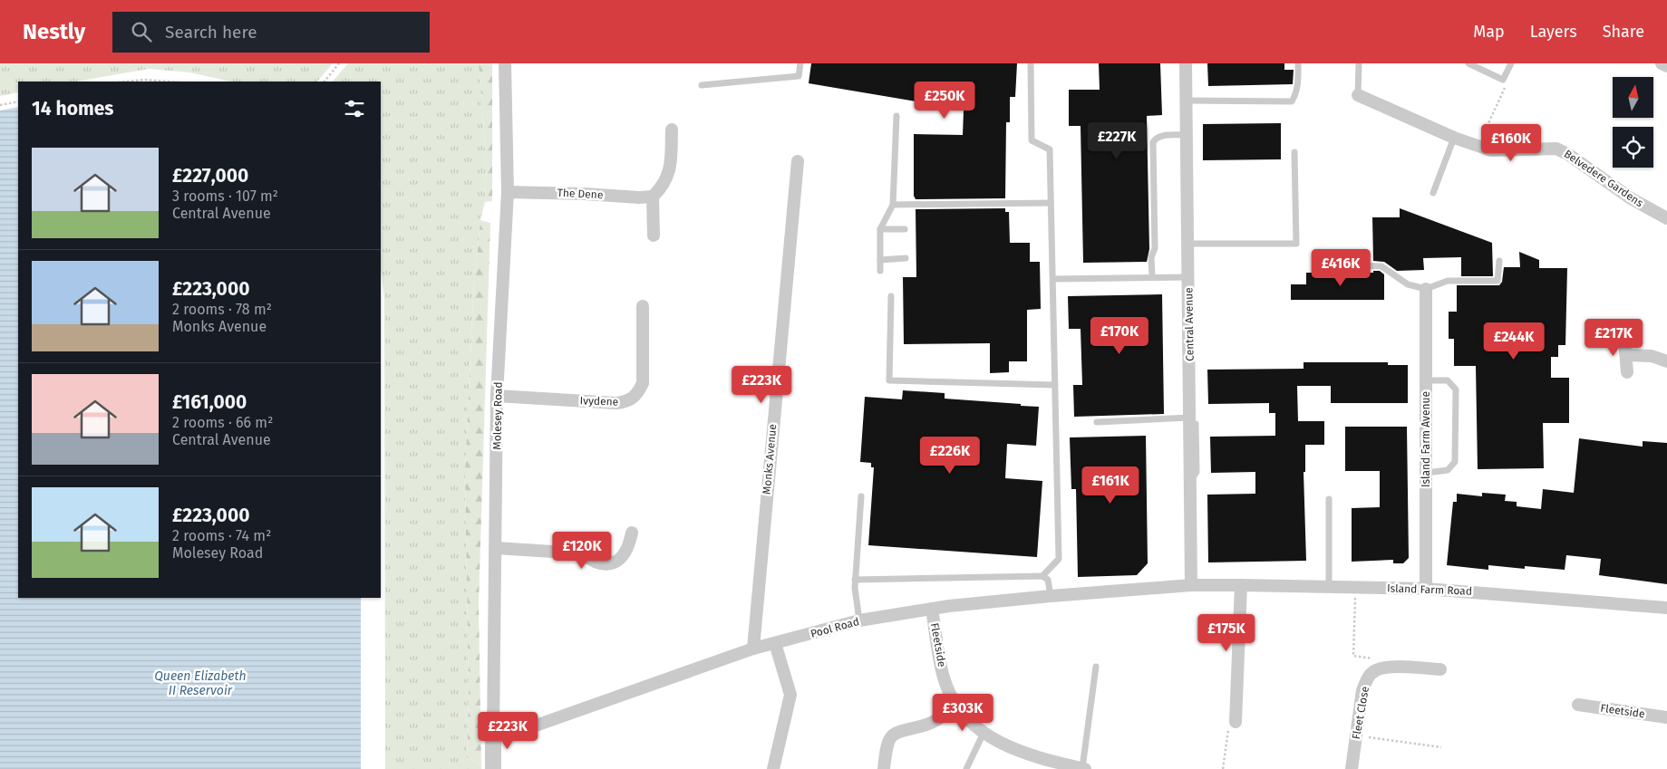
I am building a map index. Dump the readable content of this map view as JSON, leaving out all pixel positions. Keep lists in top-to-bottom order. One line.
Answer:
{"streets":{"street":["Belvedere Gardens","The Dene","Central Avenue","Ivydene","Molesey Road","Island Farm Avenue","Monks Avenue","Island Farm Road","Pool Road","Fleetside","Fleet Close"]},"crossings":[["The Dene","Molesey Road"],["Central Avenue","Island Farm Road"],["Central Avenue","Pool Road"],["Ivydene","Molesey Road"],["Molesey Road","Pool Road"],["Island Farm Avenue","Island Farm Road"],["Monks Avenue","Pool Road"],["Island Farm Road","Pool Road"],["Pool Road","Fleetside"]],"water":["Queen Elizabeth II Reservoir"],"north":"top","page":{"header":"Nestly","search":"Search here","nav":["Map","Layers","Share"],"price":["£250K","£227K","£160K","£416K","£170K","£217K","£244K","£223K","£226K","£161K","£120K","£175K","£303K","£223K"],"heading":"14 homes","list":[{"name":"£227,000","note":"3 rooms · 107 m² · Central Avenue"},{"name":"£223,000","note":"2 rooms · 78 m² · Monks Avenue"},{"name":"£161,000","note":"2 rooms · 66 m² · Central Avenue"},{"name":"£223,000","note":"2 rooms · 74 m² · Molesey Road"}]}}
